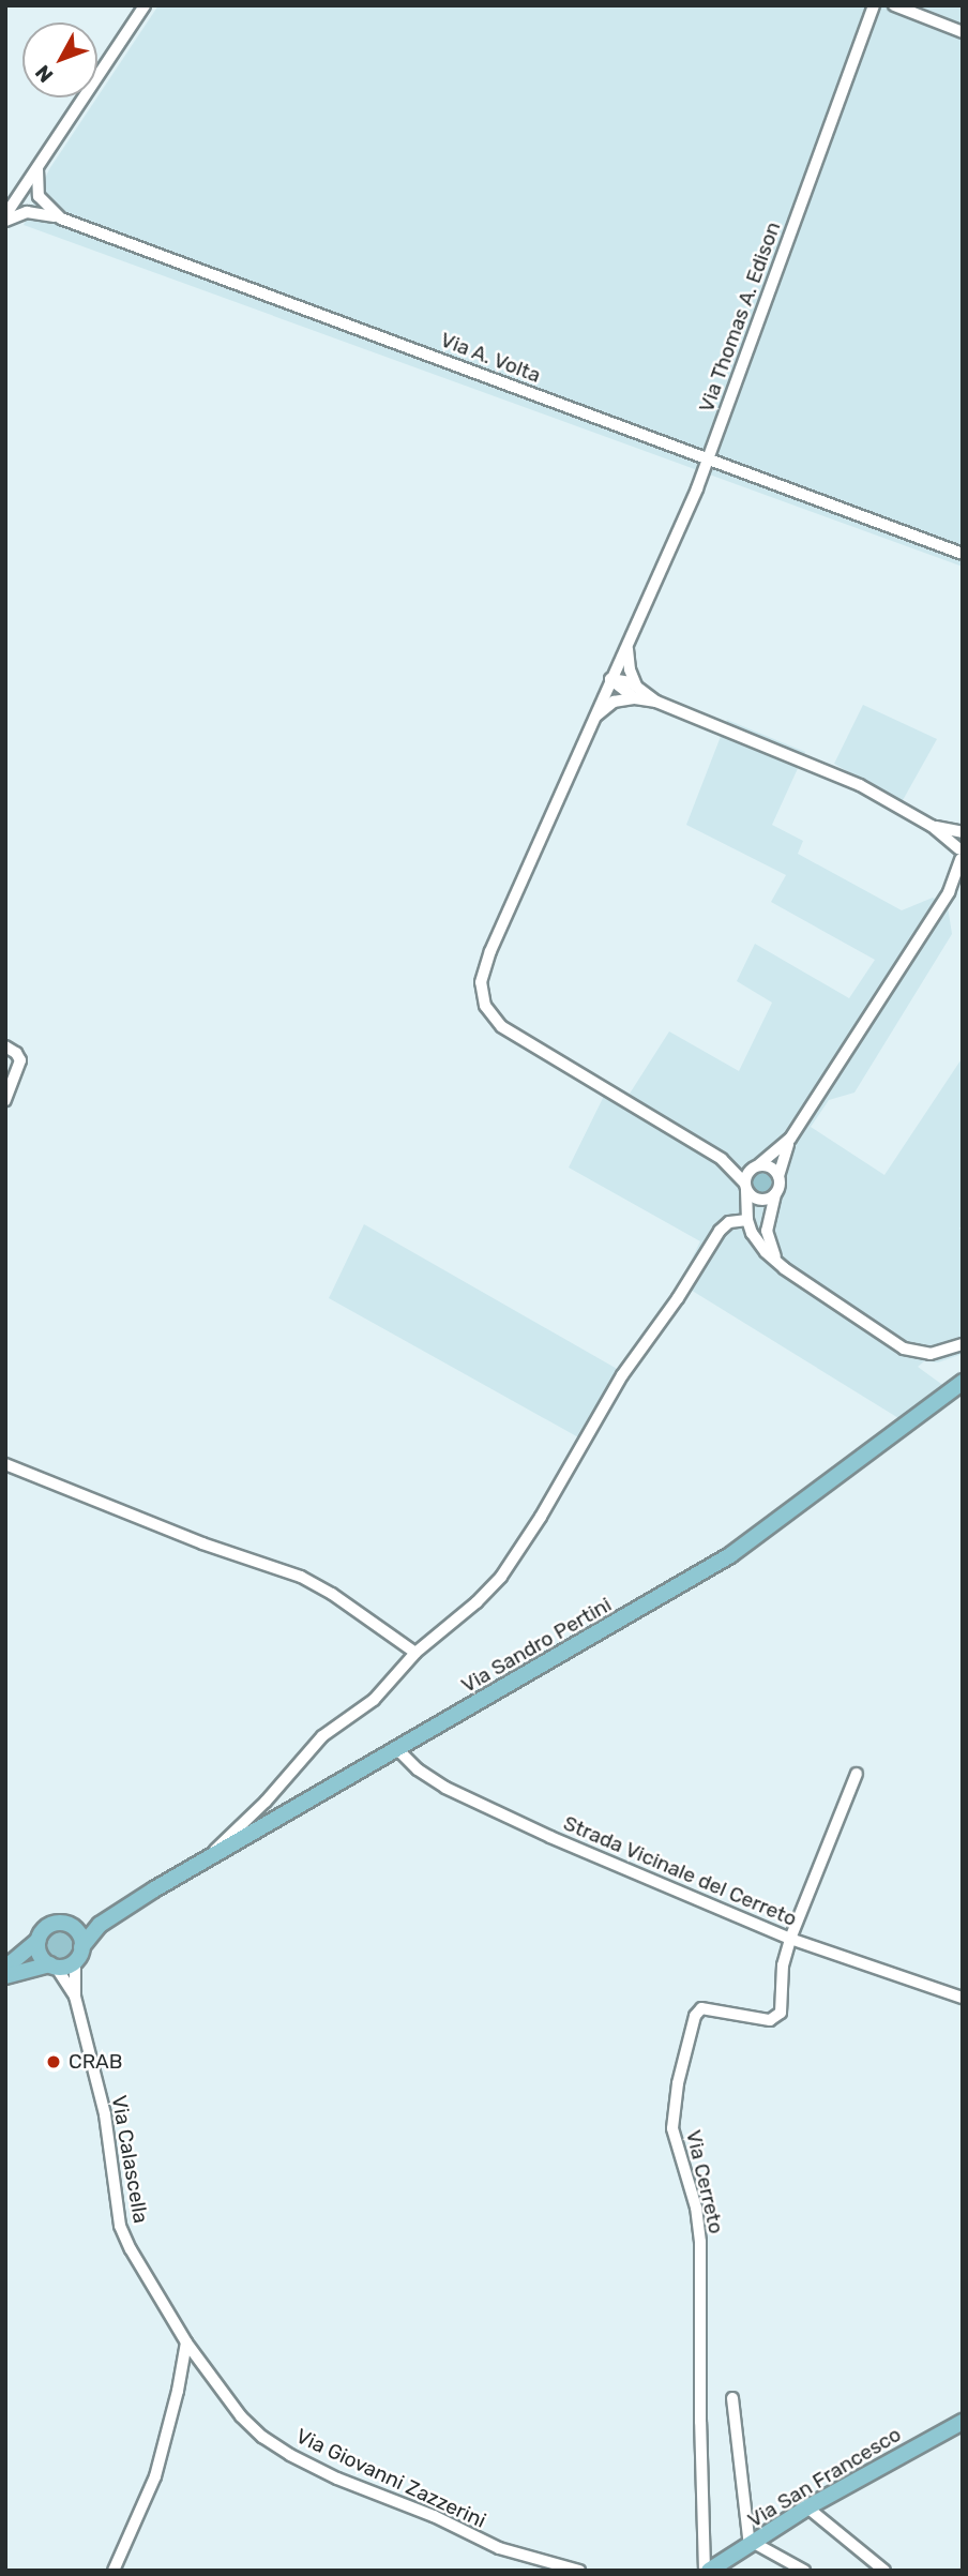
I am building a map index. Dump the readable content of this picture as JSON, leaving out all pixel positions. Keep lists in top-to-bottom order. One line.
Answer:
{"streets":{"main road":["Via Sandro Pertini","Via San Francesco"],"street":["Via Thomas A. Edison","Via A. Volta","Strada Vicinale del Cerreto","Via Calascella","Via Cerreto","Via Giovanni Zazzerini"]},"crossings":[["Via Thomas A. Edison","Via A. Volta"],["Via Sandro Pertini","Strada Vicinale del Cerreto"],["Via Sandro Pertini","Via Calascella"],["Strada Vicinale del Cerreto","Via Cerreto"],["Via Calascella","Via Giovanni Zazzerini"],["Via Cerreto","Via San Francesco"]],"places":["CRAB"],"north":"bottom left"}
